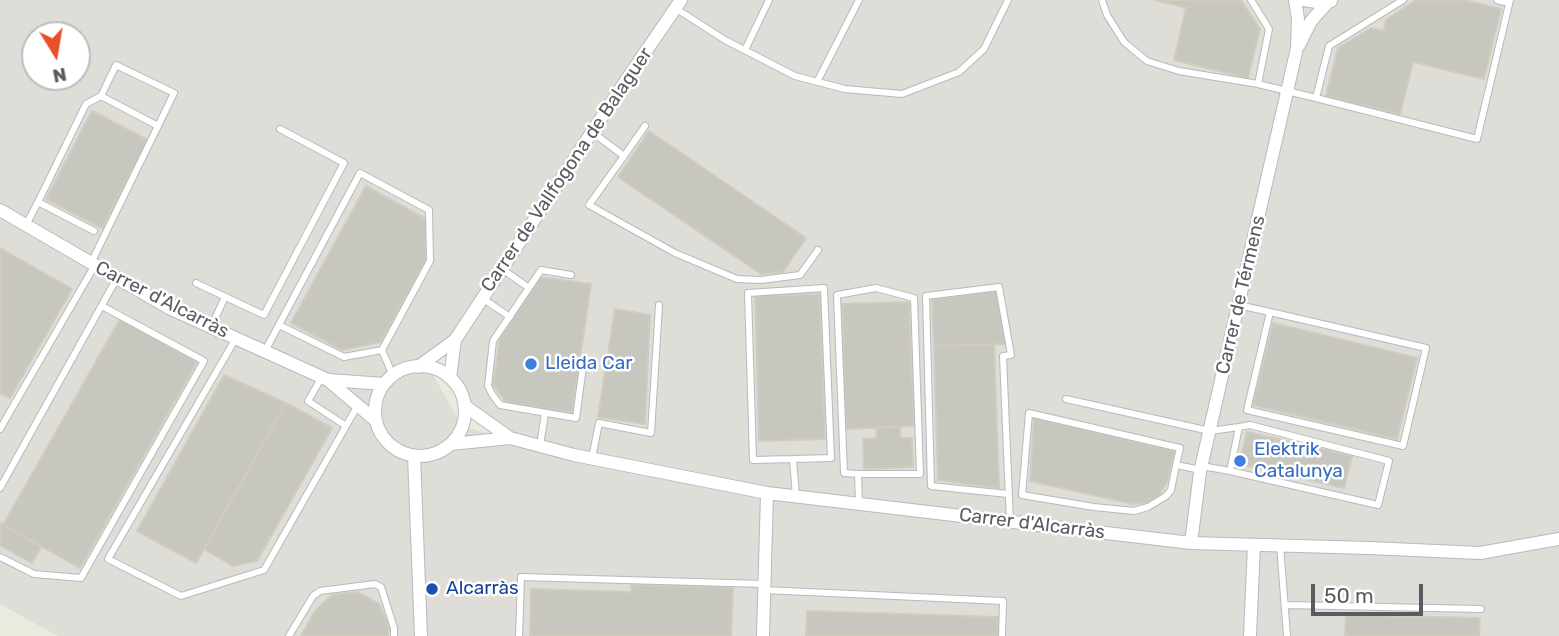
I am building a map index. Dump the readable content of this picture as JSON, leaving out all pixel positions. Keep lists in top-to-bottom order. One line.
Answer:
{"streets":{"street":["Carrer de Vallfogona de Balaguer","Carrer de Térmens","Carrer d'Alcarràs"]},"crossings":[["Carrer de Térmens","Carrer d'Alcarràs"]],"places":["Lleida Car","Elektrik Catalunya","Alcarràs"],"scale_bar":"50 m","north":"bottom"}
